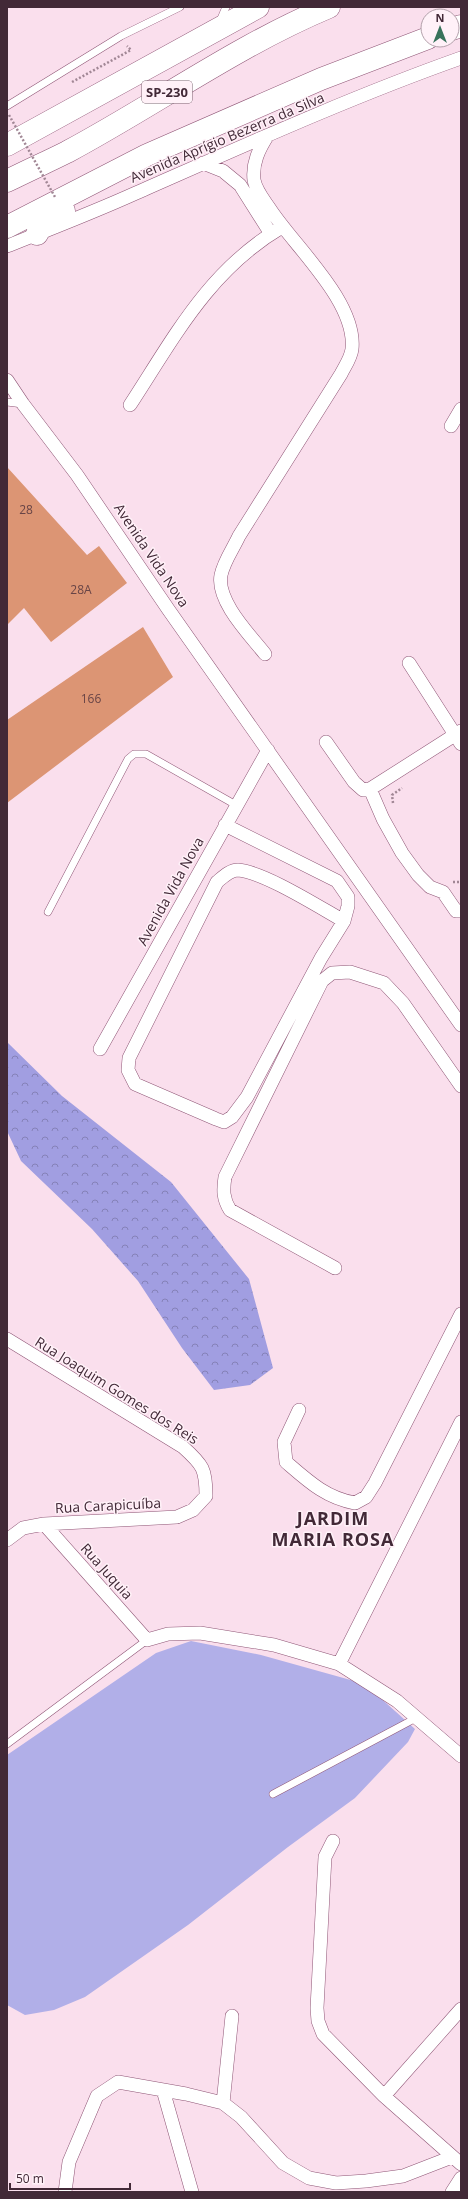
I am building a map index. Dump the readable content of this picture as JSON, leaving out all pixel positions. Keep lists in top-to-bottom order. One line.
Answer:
{"streets":{"highway":["SP-230"],"street":["Avenida Aprígio Bezerra da Silva","Avenida Vida Nova","Rua Joaquim Gomes dos Reis","Rua Carapicuíba","Rua Juquia"]},"crossings":[["Rua Joaquim Gomes dos Reis","Rua Carapicuíba"],["Rua Carapicuíba","Rua Juquia"]],"districts":["JARDIM MARIA ROSA"],"house_numbers":["28","28A","166"],"scale_bar":"50 m","north":"top"}
